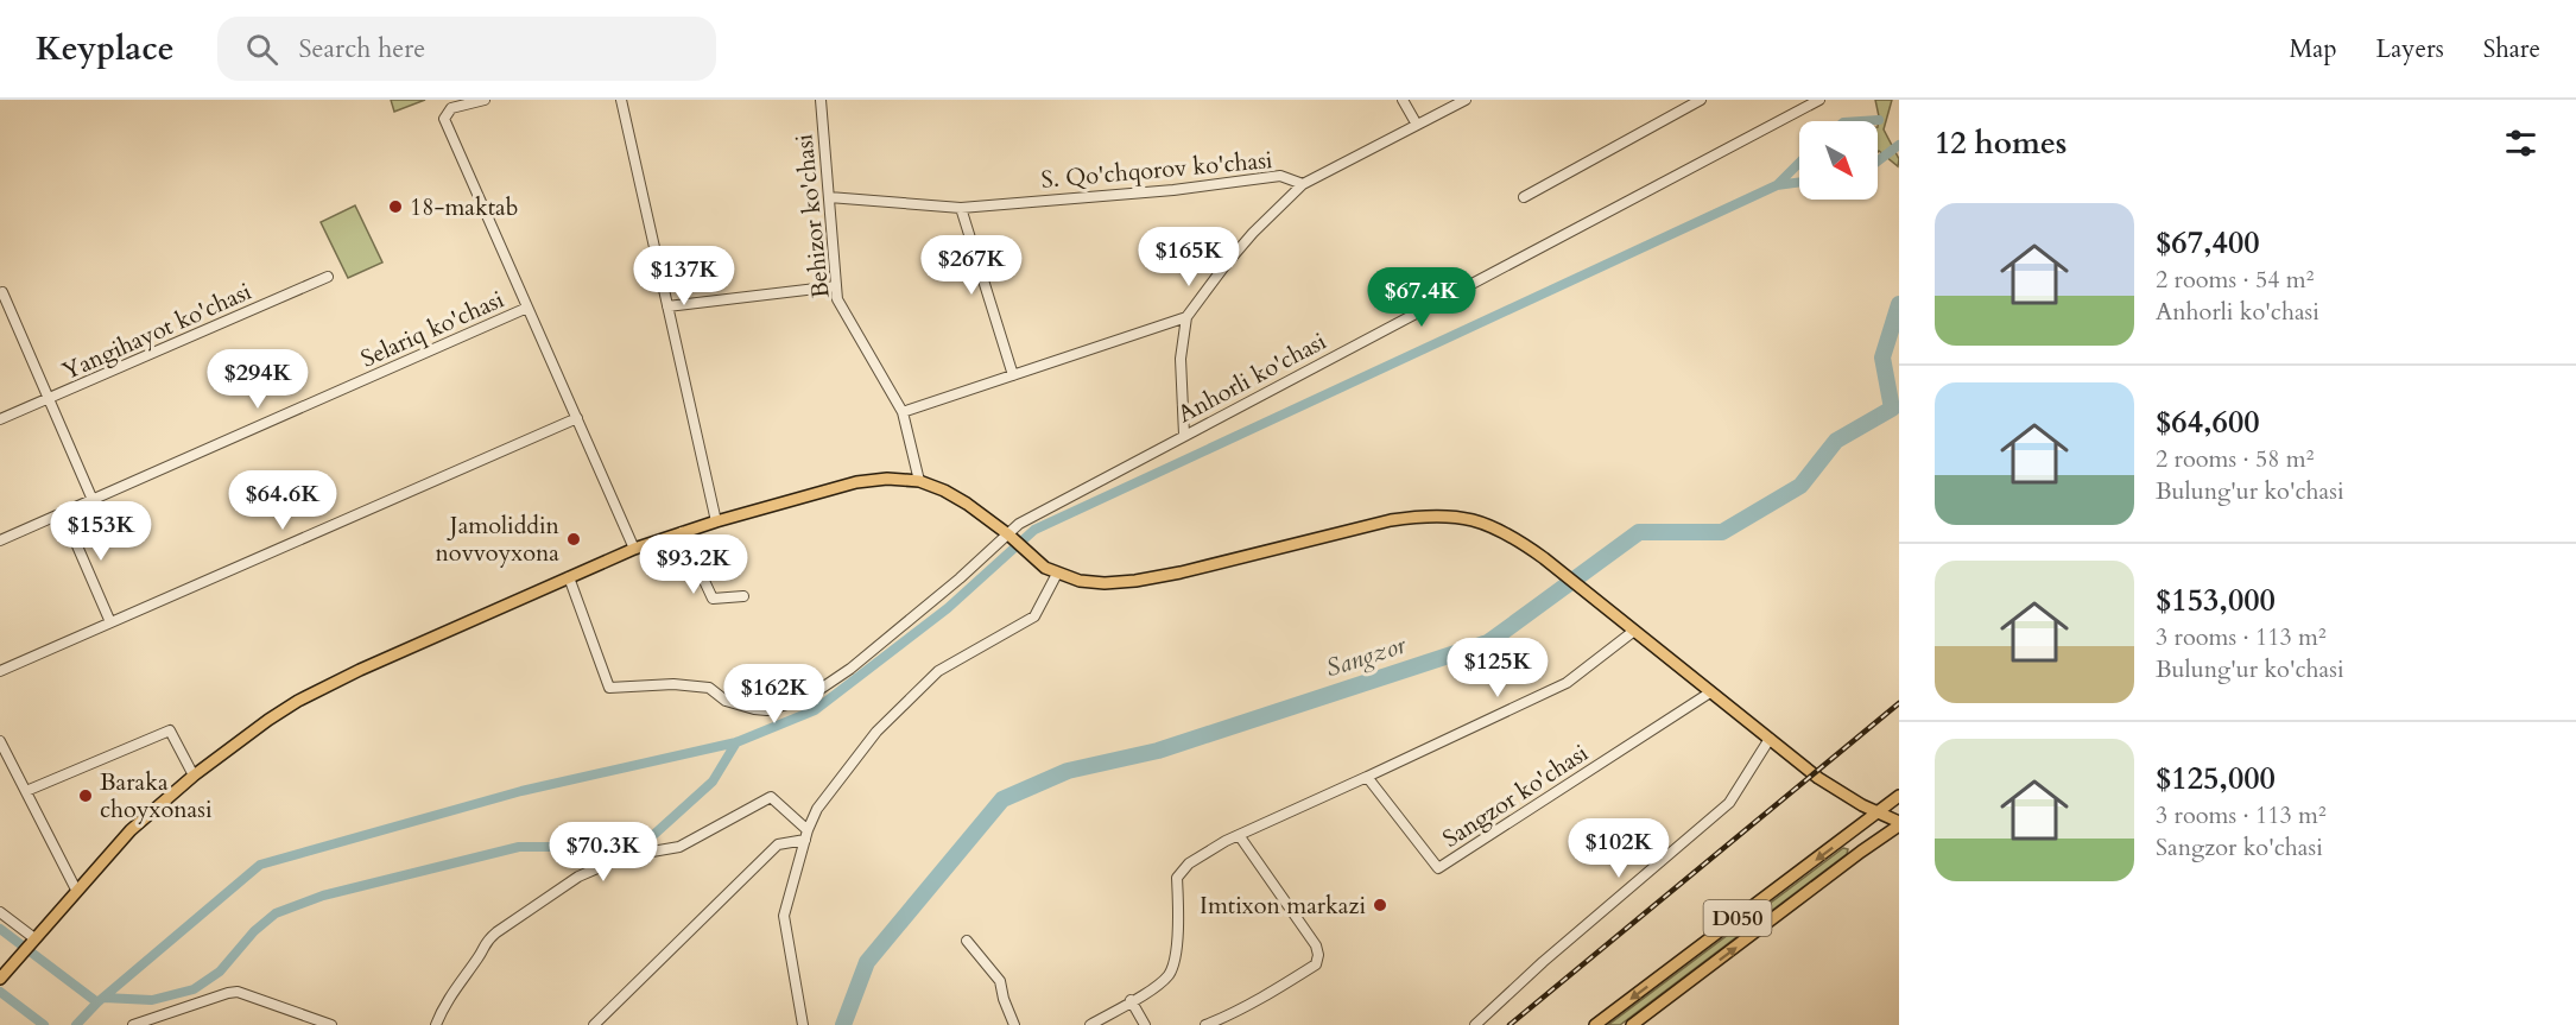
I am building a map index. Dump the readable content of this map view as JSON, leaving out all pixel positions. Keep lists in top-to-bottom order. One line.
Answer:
{"streets":{"main road":["D050"],"street":["S. Qo'chqorov ko'chasi","Behizor ko'chasi","Selariq ko'chasi","Yangihayot ko'chasi","Anhorli ko'chasi","Sangzor ko'chasi"]},"crossings":[["S. Qo'chqorov ko'chasi","Behizor ko'chasi"]],"water":["Sangzor"],"places":["18-maktab","Jamoliddin novvoyxona","Baraka choyxonasi","Imtixon markazi"],"north":"bottom right","page":{"header":"Keyplace","search":"Search here","nav":["Map","Layers","Share"],"heading":"12 homes","list":[{"name":"$67,400","note":"2 rooms · 54 m² · Anhorli ko'chasi"},{"name":"$64,600","note":"2 rooms · 58 m² · Bulung'ur ko'chasi"},{"name":"$153,000","note":"3 rooms · 113 m² · Bulung'ur ko'chasi"},{"name":"$125,000","note":"3 rooms · 113 m² · Sangzor ko'chasi"}],"price":["$165K","$267K","$137K","$67.4K","$294K","$64.6K","$153K","$93.2K","$125K","$162K","$102K","$70.3K"]}}
